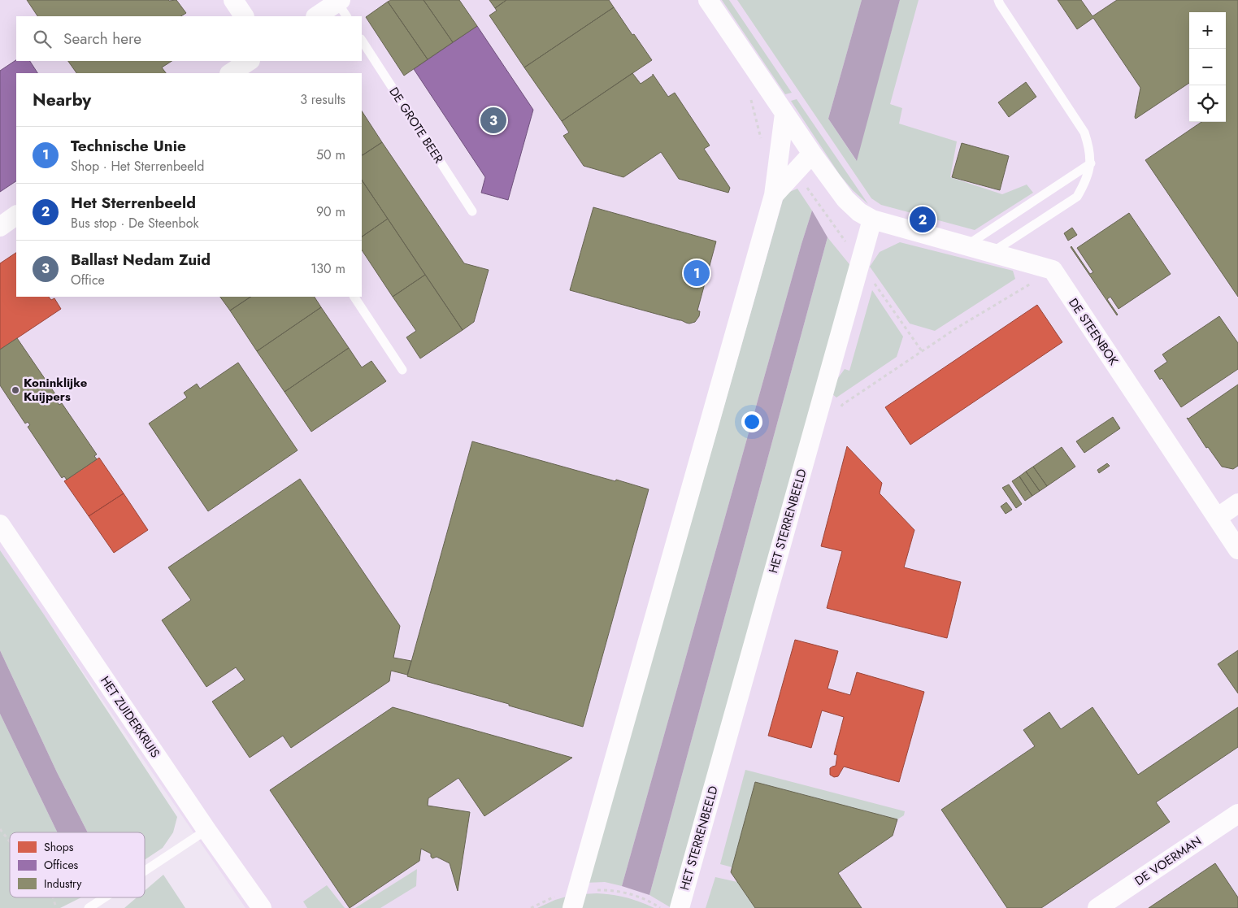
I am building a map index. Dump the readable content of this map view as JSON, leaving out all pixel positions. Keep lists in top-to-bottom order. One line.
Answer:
{"streets":{"street":["DE STEENBOK","HET STERRENBEELD","HET ZUIDERKRUIS","DE VOERMAN"],"lane":["DE GROTE BEER"]},"places":["Koninklijke Kuijpers"],"legend":["Shops","Offices","Industry"],"page":{"map_buttons":["+","−"],"search":"Search here","heading":["Nearby","3 results"],"pins":["3","2","1"],"list":[{"mark":"1","name":"Technische Unie","note":"Shop · Het Sterrenbeeld","value":"50 m"},{"mark":"2","name":"Het Sterrenbeeld","note":"Bus stop · De Steenbok","value":"90 m"},{"mark":"3","name":"Ballast Nedam Zuid","note":"Office","value":"130 m"}]}}
